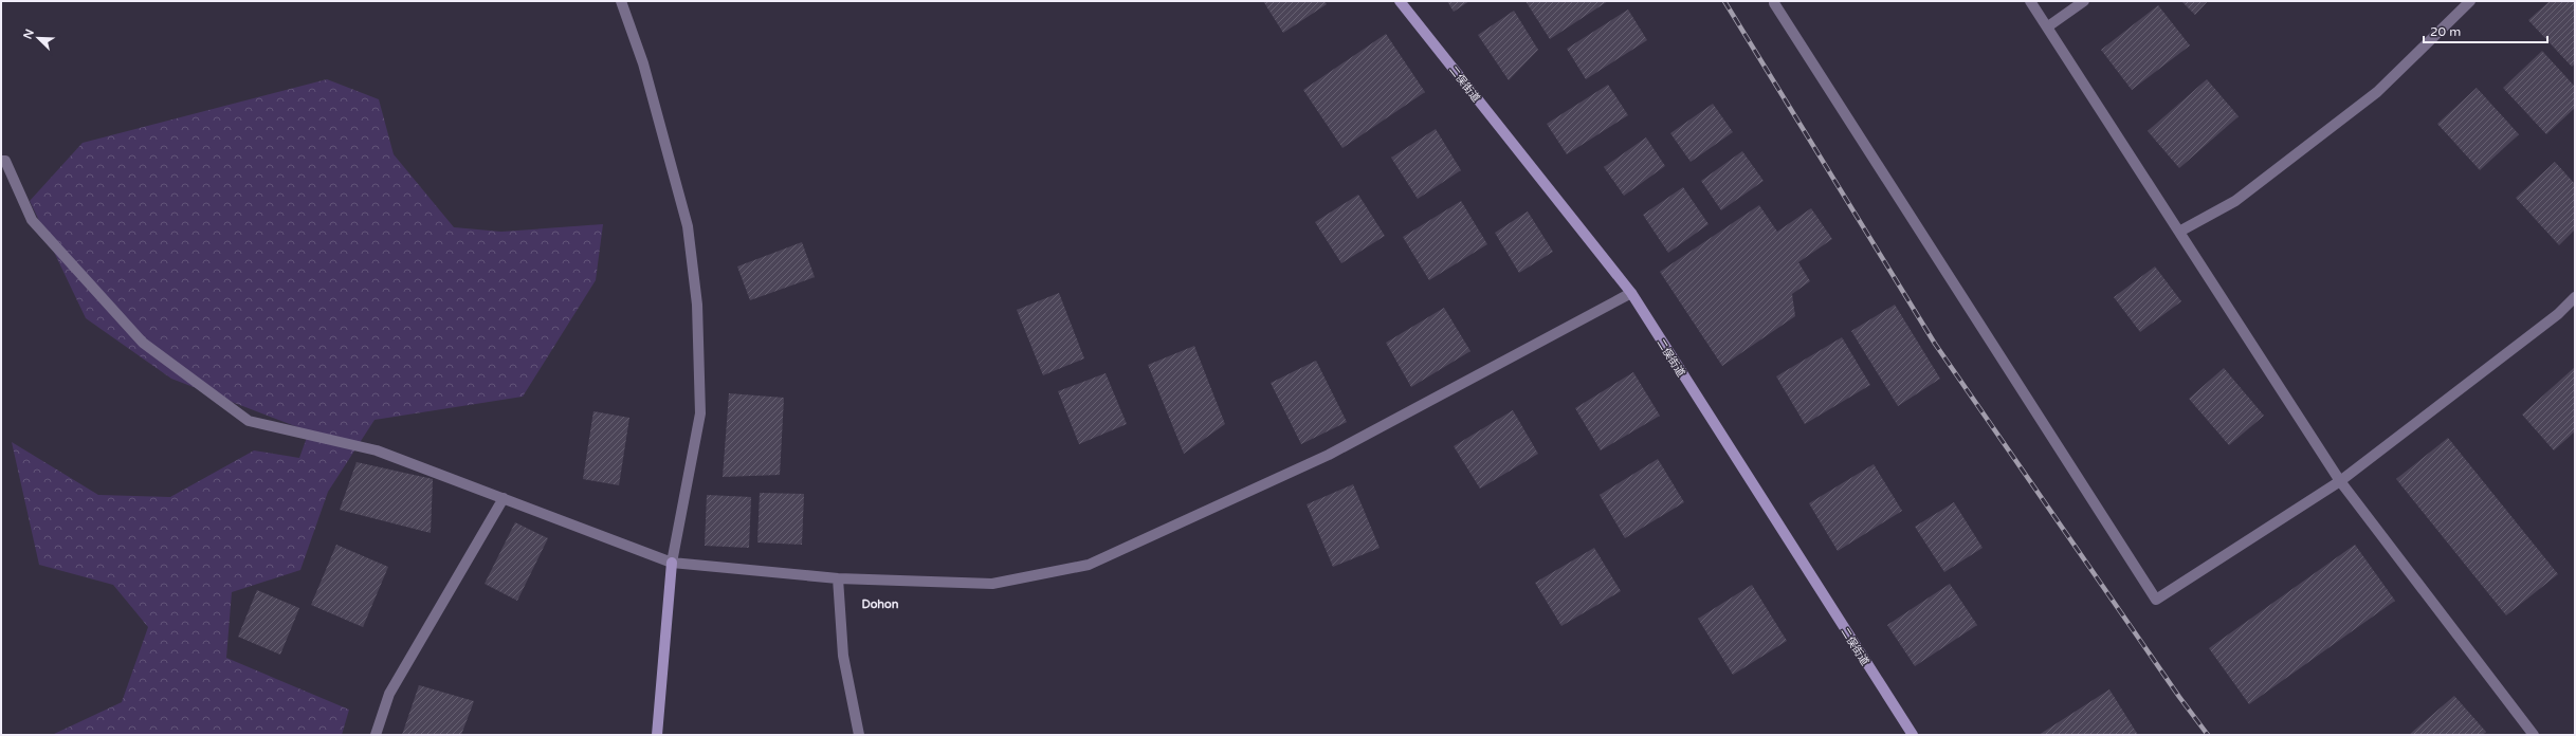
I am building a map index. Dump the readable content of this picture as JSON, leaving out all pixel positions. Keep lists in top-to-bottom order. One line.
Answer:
{"streets":{"street":["二俣街道"]},"districts":["Dohon"],"scale_bar":"20 m","north":"top left"}
